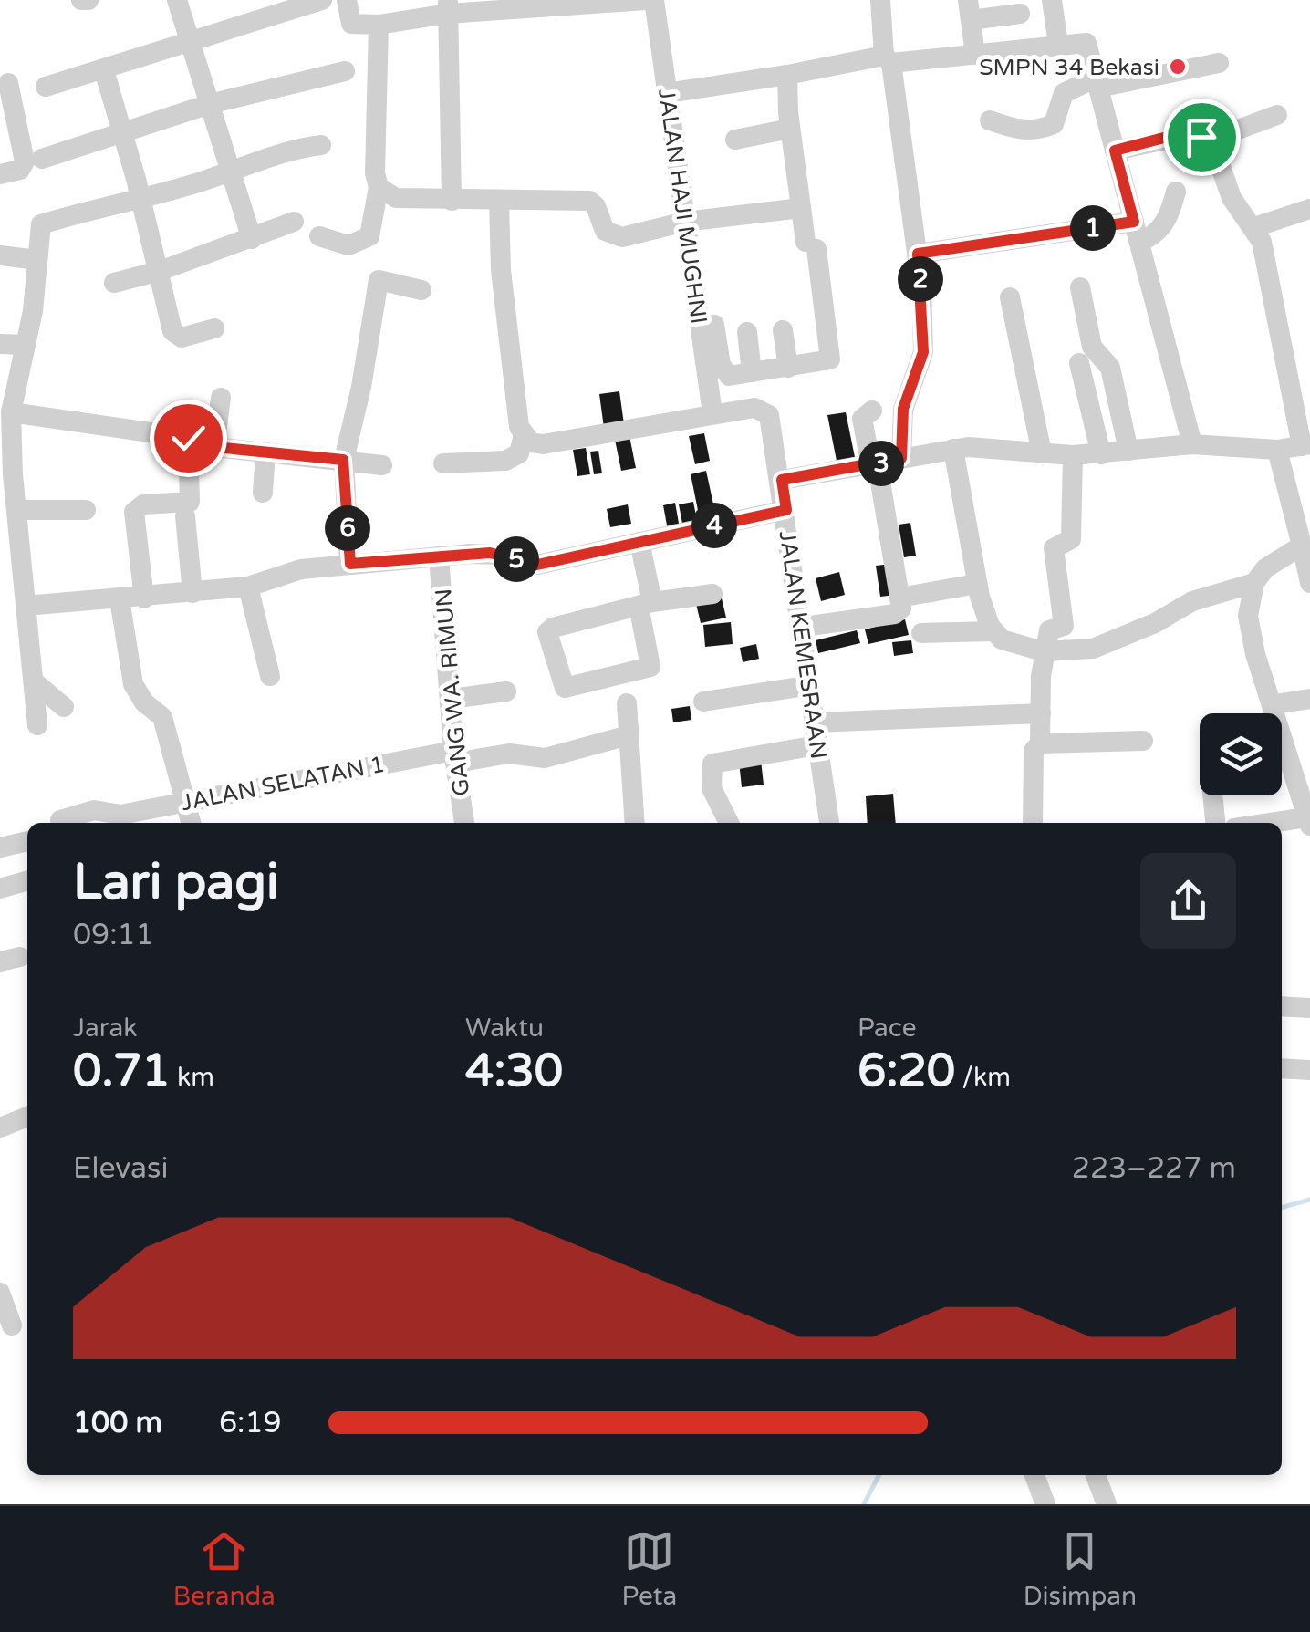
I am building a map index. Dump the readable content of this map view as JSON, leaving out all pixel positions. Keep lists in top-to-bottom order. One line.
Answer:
{"streets":{"street":["JALAN HAJI MUGHNI","JALAN KEMESRAAN","GANG WA. RIMUN","JALAN SELATAN 1"]},"crossings":[["JALAN HAJI MUGHNI","JALAN KEMESRAAN"],["GANG WA. RIMUN","JALAN SELATAN 1"]],"places":["SMPN 34 Bekasi"],"page":{"pins":["1","2","3","4","6","5"],"heading":["Lari pagi","09:11"],"stats":[["Jarak","0.71 km"],["Waktu","4:30"],["Pace","6:20 /km"]],"chart":["Elevasi","223–227 m"],"list":[{"name":"100 m","note":"6:19"}],"tabs":["Beranda","Peta","Disimpan"]}}
